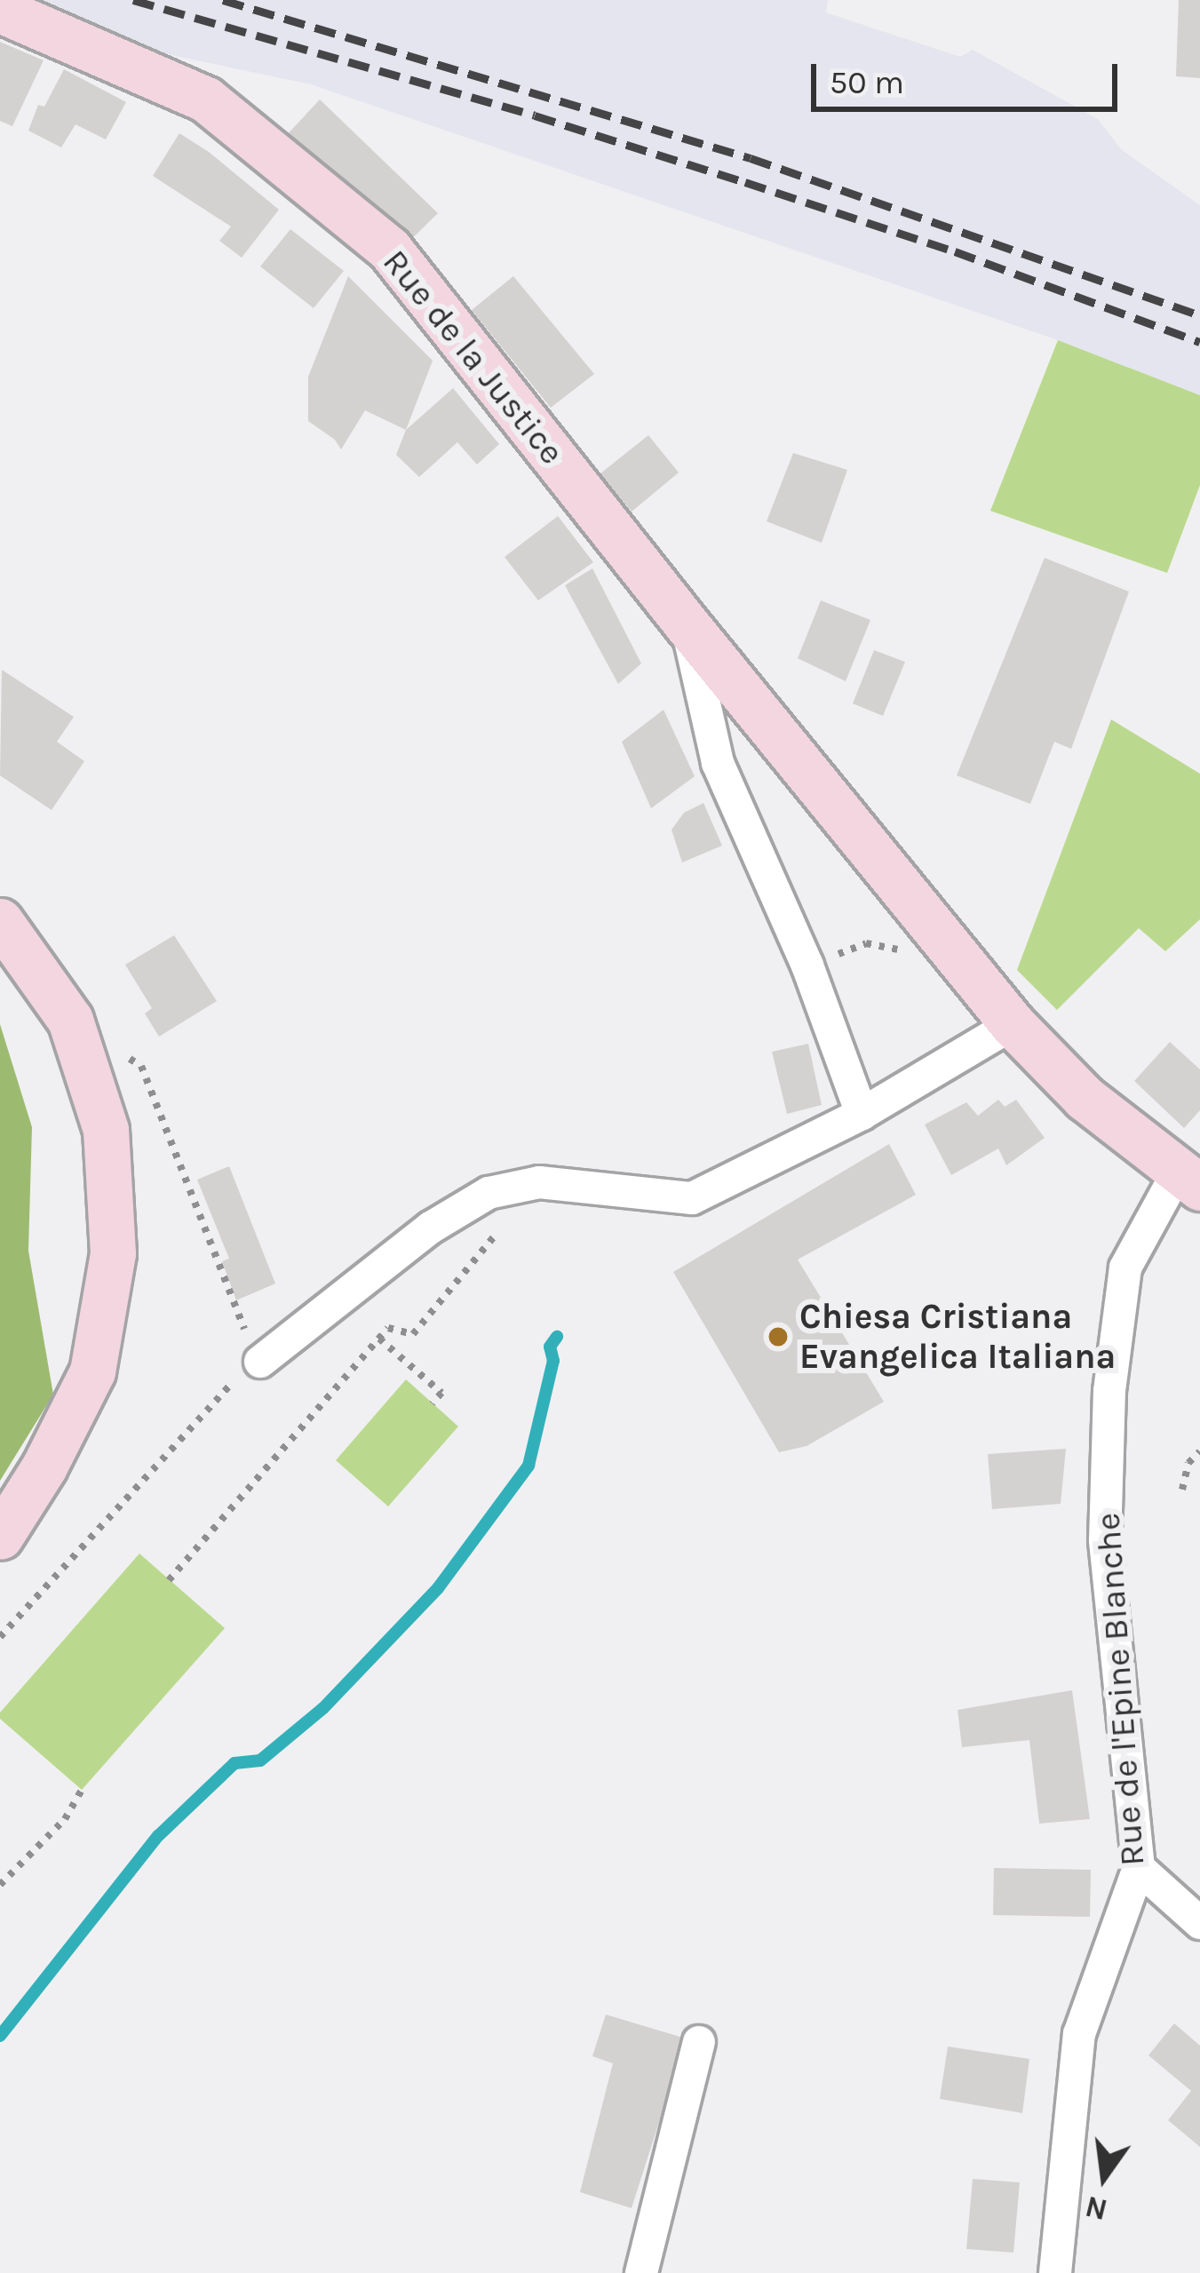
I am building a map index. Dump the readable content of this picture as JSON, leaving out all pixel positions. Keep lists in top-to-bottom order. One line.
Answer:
{"streets":{"street":["Rue de la Justice","Rue de l'Epine Blanche"]},"crossings":[["Rue de la Justice","Rue de l'Epine Blanche"]],"places":["Chiesa Cristiana Evangelica Italiana"],"scale_bar":"50 m","north":"bottom"}
